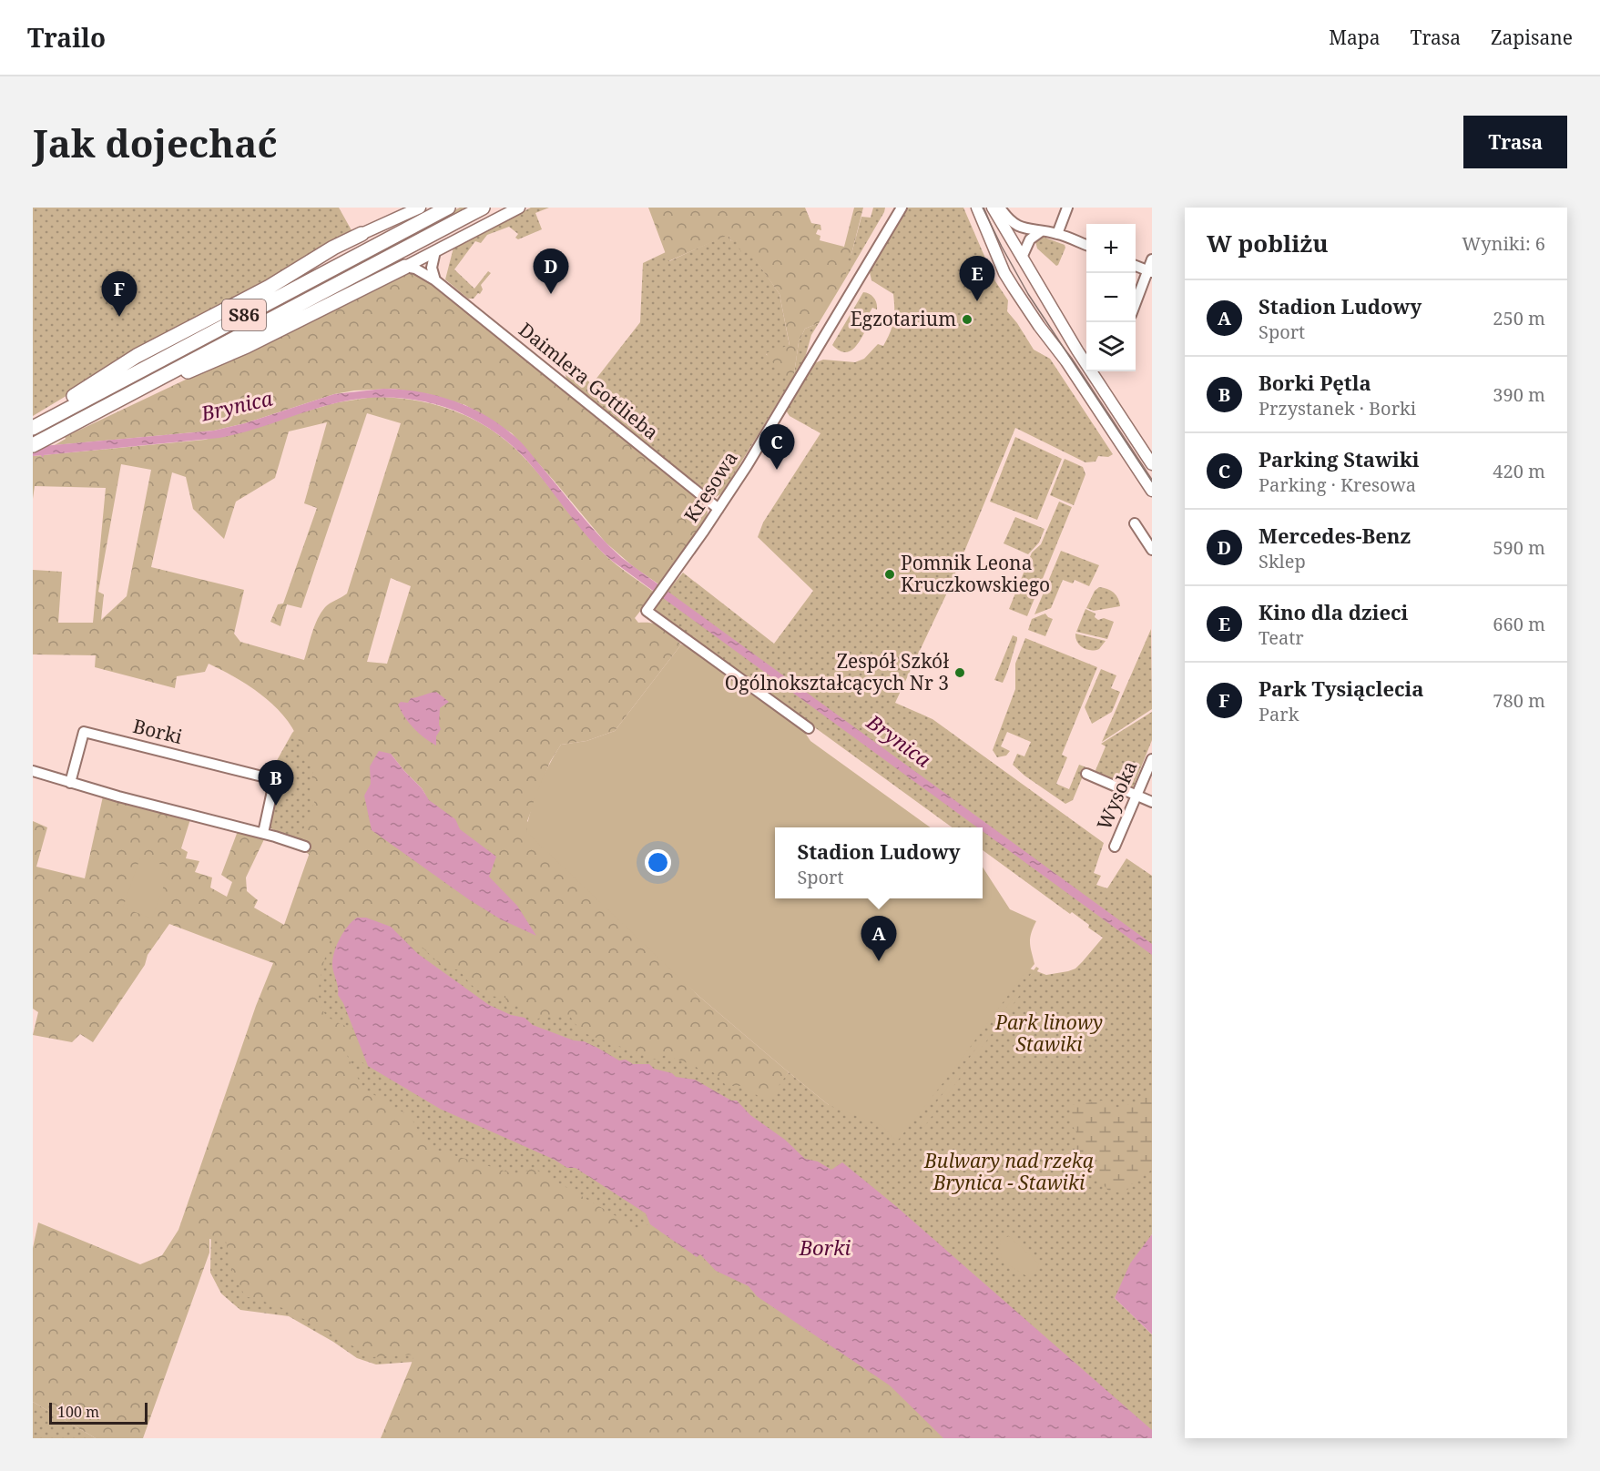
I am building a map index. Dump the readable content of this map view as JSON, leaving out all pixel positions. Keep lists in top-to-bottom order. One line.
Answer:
{"streets":{"highway":["S86"],"street":["Daimlera Gottlieba","Kresowa","Borki","Wysoka"]},"crossings":[["Daimlera Gottlieba","Kresowa"]],"water":["Brynica","Borki"],"parks":["Park linowy Stawiki","Bulwary nad rzeką Brynica - Stawiki"],"places":["Egzotarium","Pomnik Leona Kruczkowskiego","Zespół Szkół Ogólnokształcących Nr 3"],"scale_bar":"100 m","page":{"header":"Trailo","nav":["Mapa","Trasa","Zapisane"],"buttons":"Trasa","title":"Jak dojechać","heading":["W pobliżu","Wyniki: 6"],"map_buttons":["+","−"],"pins":["D","E","F","C","B","A"],"list":[{"mark":"A","name":"Stadion Ludowy","note":"Sport","value":"250 m"},{"mark":"B","name":"Borki Pętla","note":"Przystanek · Borki","value":"390 m"},{"mark":"C","name":"Parking Stawiki","note":"Parking · Kresowa","value":"420 m"},{"mark":"D","name":"Mercedes-Benz","note":"Sklep","value":"590 m"},{"mark":"E","name":"Kino dla dzieci","note":"Teatr","value":"660 m"},{"mark":"F","name":"Park Tysiąclecia","note":"Park","value":"780 m"}],"popup":["Stadion Ludowy","Sport"],"scale":"100 m"}}
